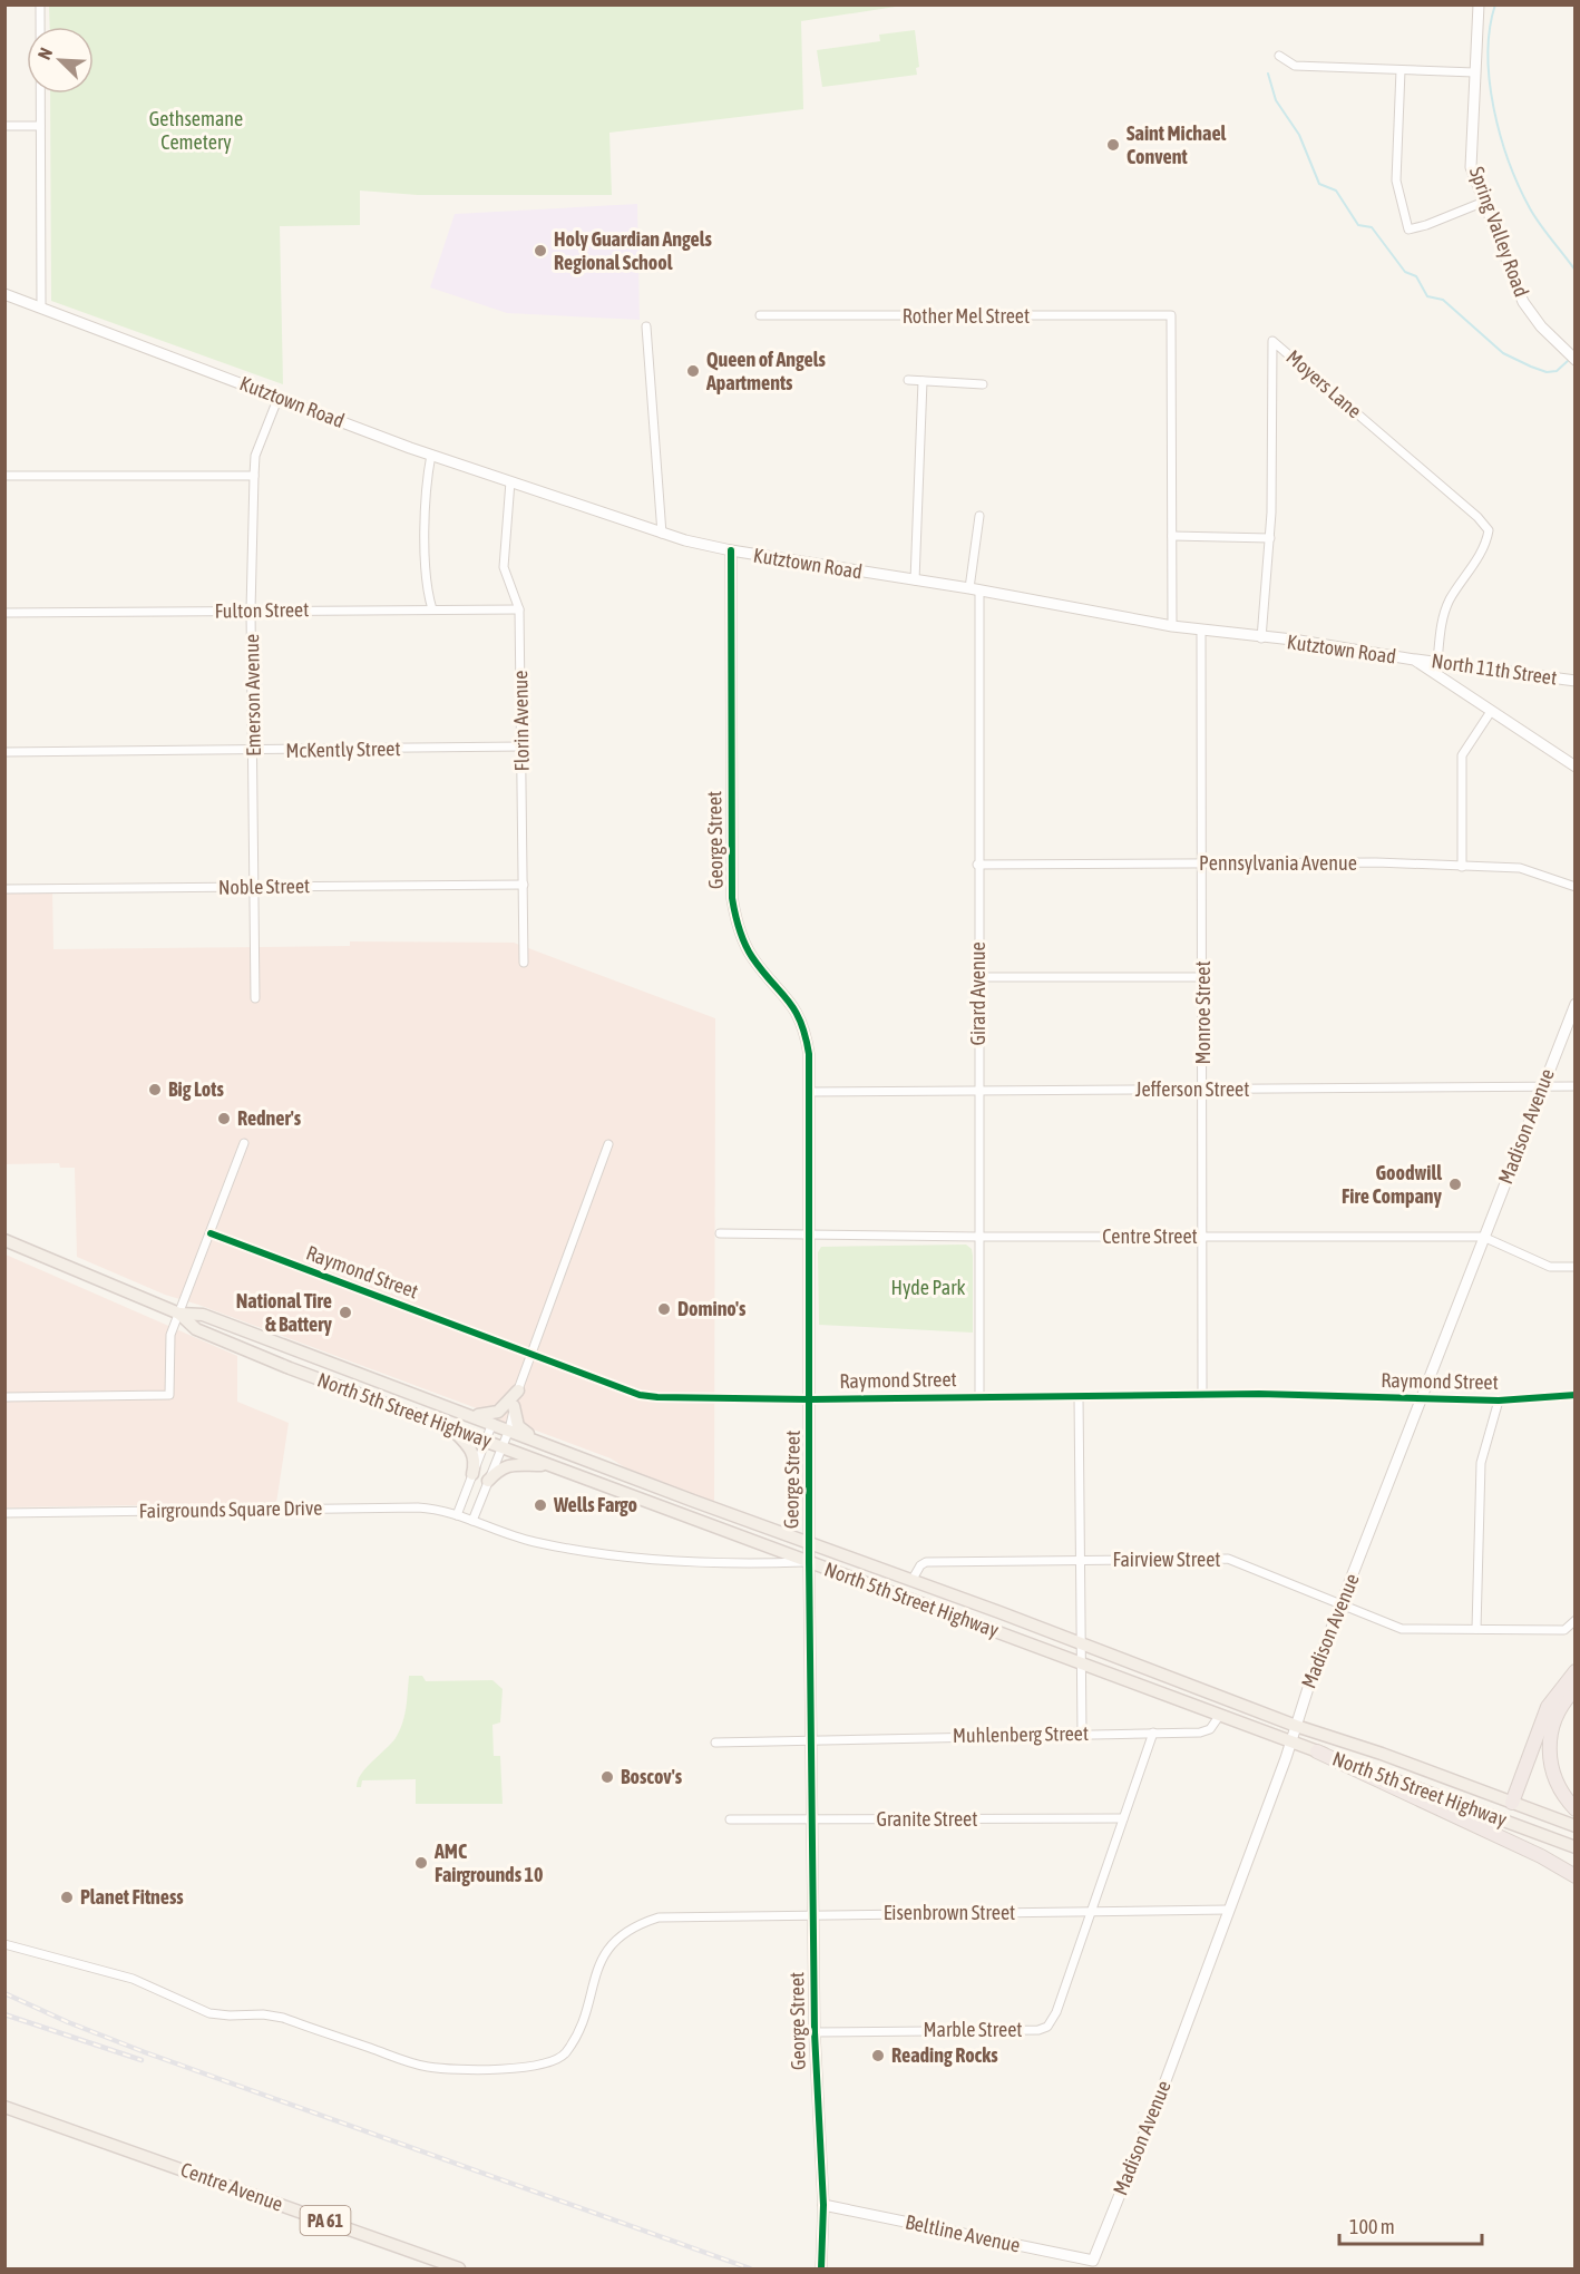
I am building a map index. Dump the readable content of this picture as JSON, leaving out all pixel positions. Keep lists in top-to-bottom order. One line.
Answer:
{"streets":{"main road":["North 5th Street Highway","Centre Avenue","PA 61"],"street":["Spring Valley Road","Rother Mel Street","Moyers Lane","Kutztown Road","Fulton Street","North 11th Street","Emerson Avenue","Florin Avenue","McKently Street","George Street","Pennsylvania Avenue","Noble Street","Girard Avenue","Monroe Street","Jefferson Street","Madison Avenue","Centre Street","Raymond Street","Fairgrounds Square Drive","Fairview Street","Muhlenberg Street","Granite Street","Eisenbrown Street","Marble Street","Beltline Avenue"]},"crossings":[["Moyers Lane","Kutztown Road"],["Moyers Lane","North 11th Street"],["Kutztown Road","North 11th Street"],["Kutztown Road","Emerson Avenue"],["Kutztown Road","Florin Avenue"],["Kutztown Road","George Street"],["Kutztown Road","Girard Avenue"],["Kutztown Road","Monroe Street"],["Fulton Street","Emerson Avenue"],["Fulton Street","Florin Avenue"],["Emerson Avenue","McKently Street"],["Emerson Avenue","Noble Street"],["Florin Avenue","McKently Street"],["Florin Avenue","Noble Street"],["George Street","Jefferson Street"],["George Street","Centre Street"],["George Street","Raymond Street"],["George Street","North 5th Street Highway"],["George Street","Fairgrounds Square Drive"],["George Street","Muhlenberg Street"],["George Street","Granite Street"],["George Street","Eisenbrown Street"],["George Street","Marble Street"],["George Street","Beltline Avenue"],["Pennsylvania Avenue","Girard Avenue"],["Pennsylvania Avenue","Monroe Street"],["Girard Avenue","Jefferson Street"],["Girard Avenue","Centre Street"],["Girard Avenue","Raymond Street"],["Monroe Street","Jefferson Street"],["Monroe Street","Centre Street"],["Monroe Street","Raymond Street"],["Jefferson Street","Madison Avenue"],["Madison Avenue","Centre Street"],["Madison Avenue","Raymond Street"],["Madison Avenue","North 5th Street Highway"],["Madison Avenue","Fairview Street"],["Madison Avenue","Eisenbrown Street"],["Madison Avenue","Beltline Avenue"],["North 5th Street Highway","Fairgrounds Square Drive"],["North 5th Street Highway","Fairview Street"],["North 5th Street Highway","Muhlenberg Street"],["Eisenbrown Street","Marble Street"]],"parks":["Gethsemane Cemetery","Hyde Park"],"places":["Saint Michael Convent","Holy Guardian Angels Regional School","Queen of Angels Apartments","Big Lots","Redner's","Goodwill Fire Company","Domino's","National Tire & Battery","Wells Fargo","Boscov's","AMC Fairgrounds 10","Planet Fitness","Reading Rocks"],"scale_bar":"100 m","north":"top left"}
